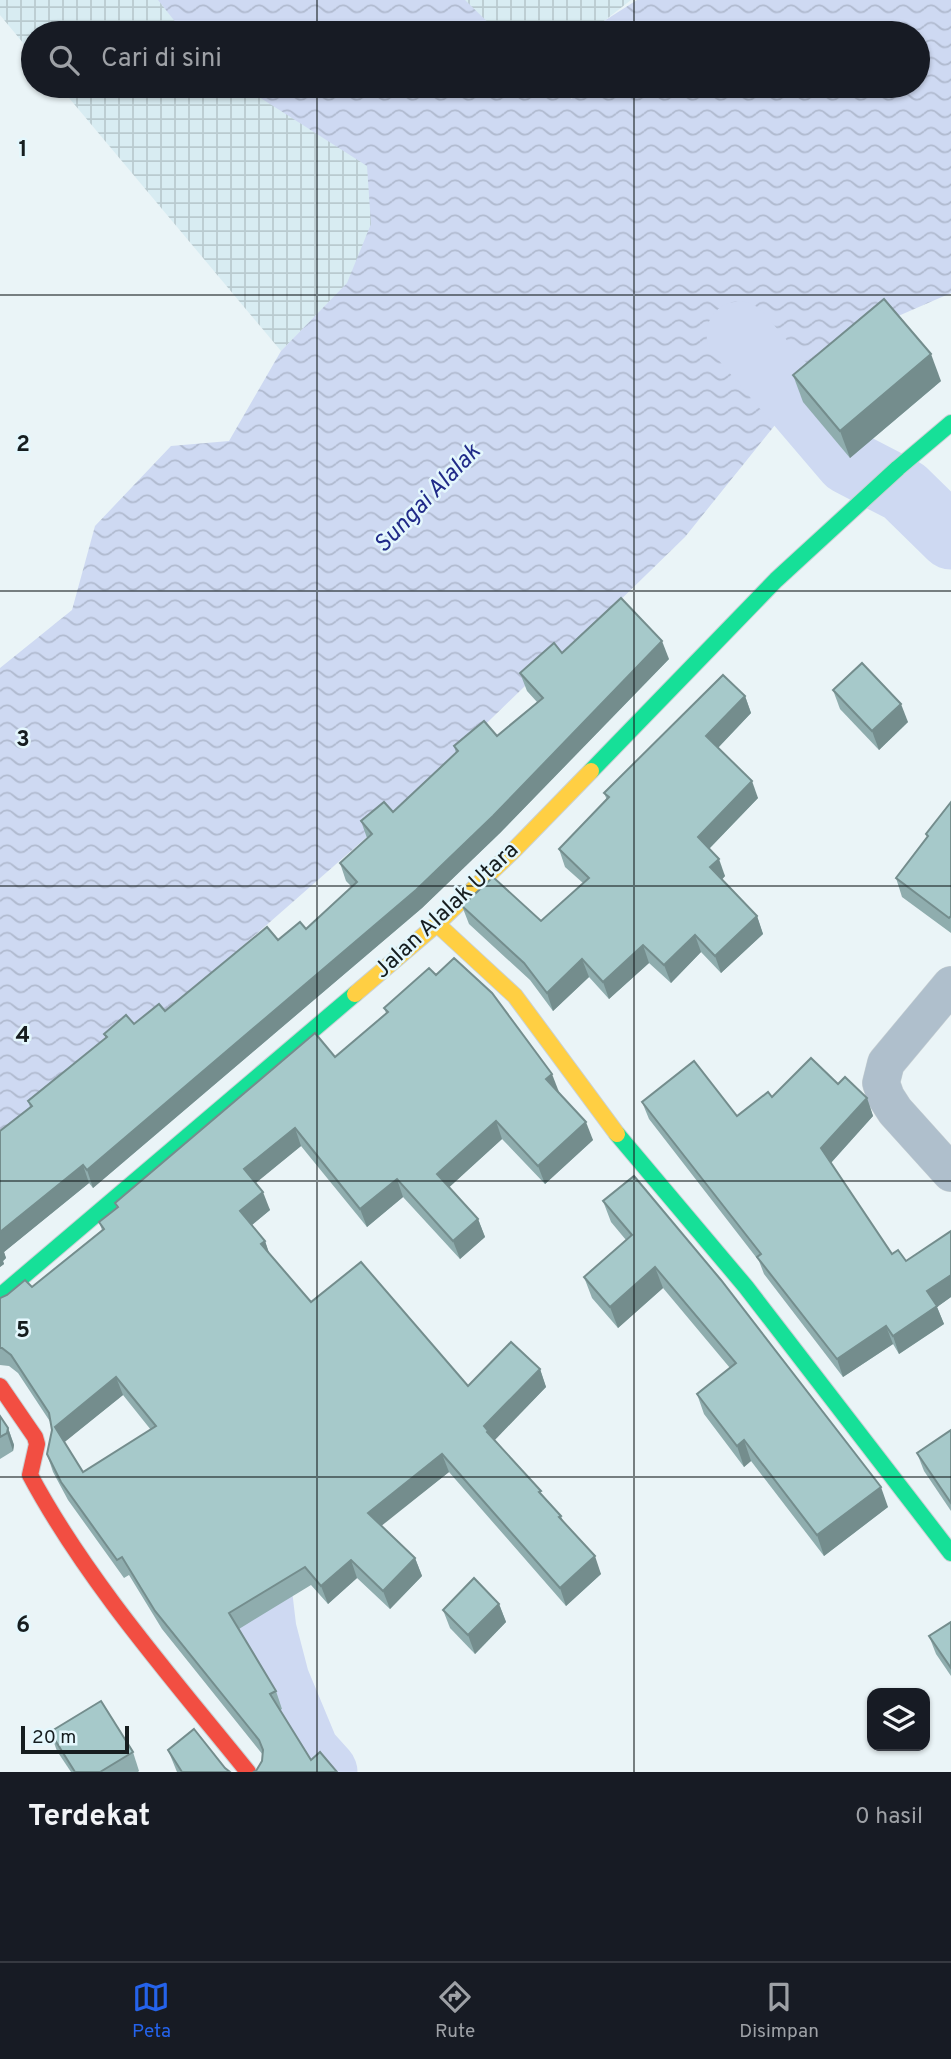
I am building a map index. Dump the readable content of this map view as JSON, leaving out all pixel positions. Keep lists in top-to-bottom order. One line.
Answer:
{"streets":{"main road":["Jalan Alalak Utara"]},"water":["Sungai Alalak"],"scale_bar":"20 m","page":{"search":"Cari di sini","scale":"20 m","heading":["Terdekat","0 hasil"],"nav":["Peta","Rute","Disimpan"]},"grid":{"rows":["1","2","3","4","5","6"]}}
